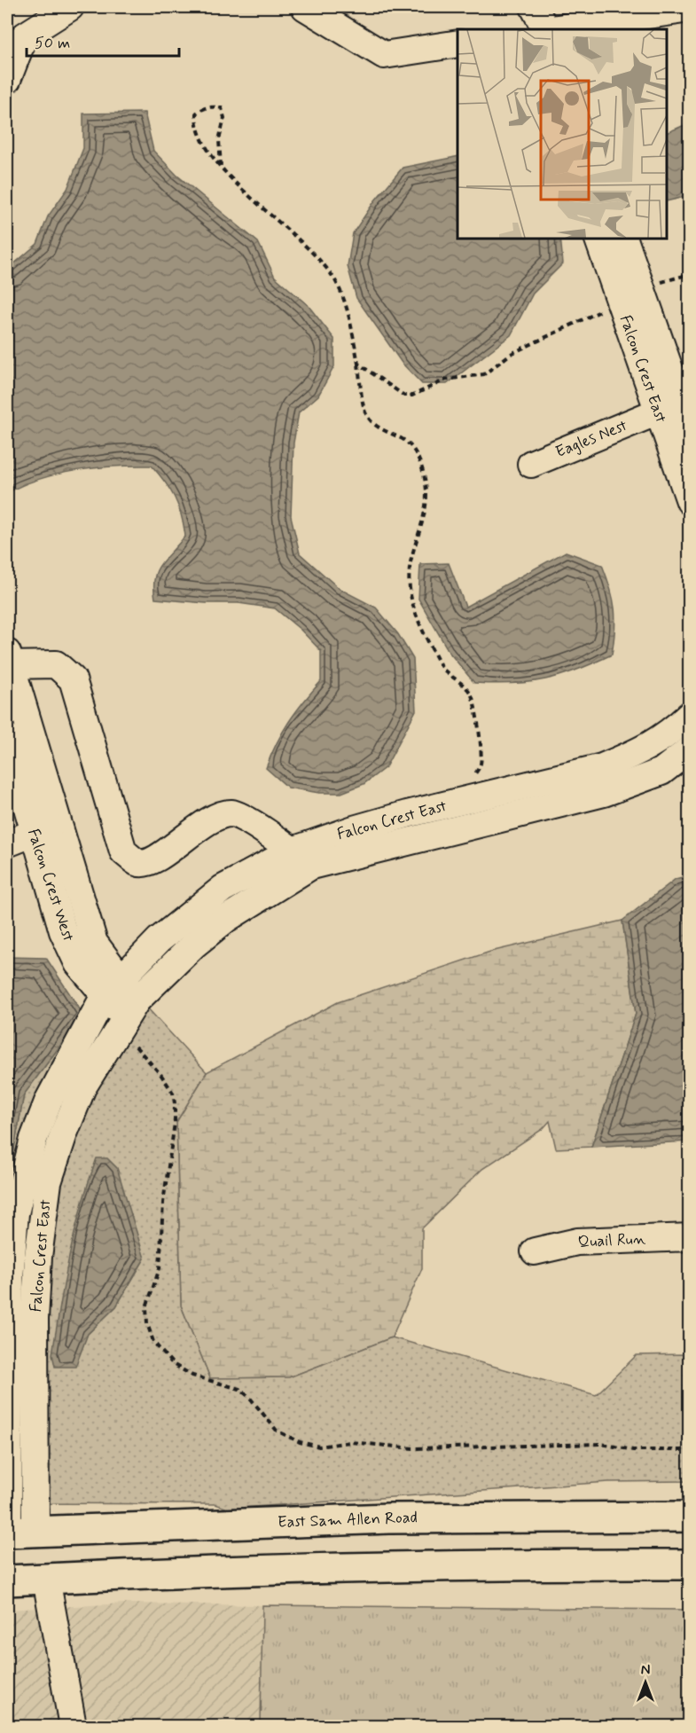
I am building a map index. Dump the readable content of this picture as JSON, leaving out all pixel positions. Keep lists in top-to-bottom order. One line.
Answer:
{"streets":{"main road":["East Sam Allen Road"],"street":["Falcon Crest East","Eagles Nest","Falcon Crest West","Quail Run"]},"crossings":[["Falcon Crest East","Eagles Nest"],["Falcon Crest East","Falcon Crest West"],["Falcon Crest East","East Sam Allen Road"]],"scale_bar":"50 m","north":"top"}
